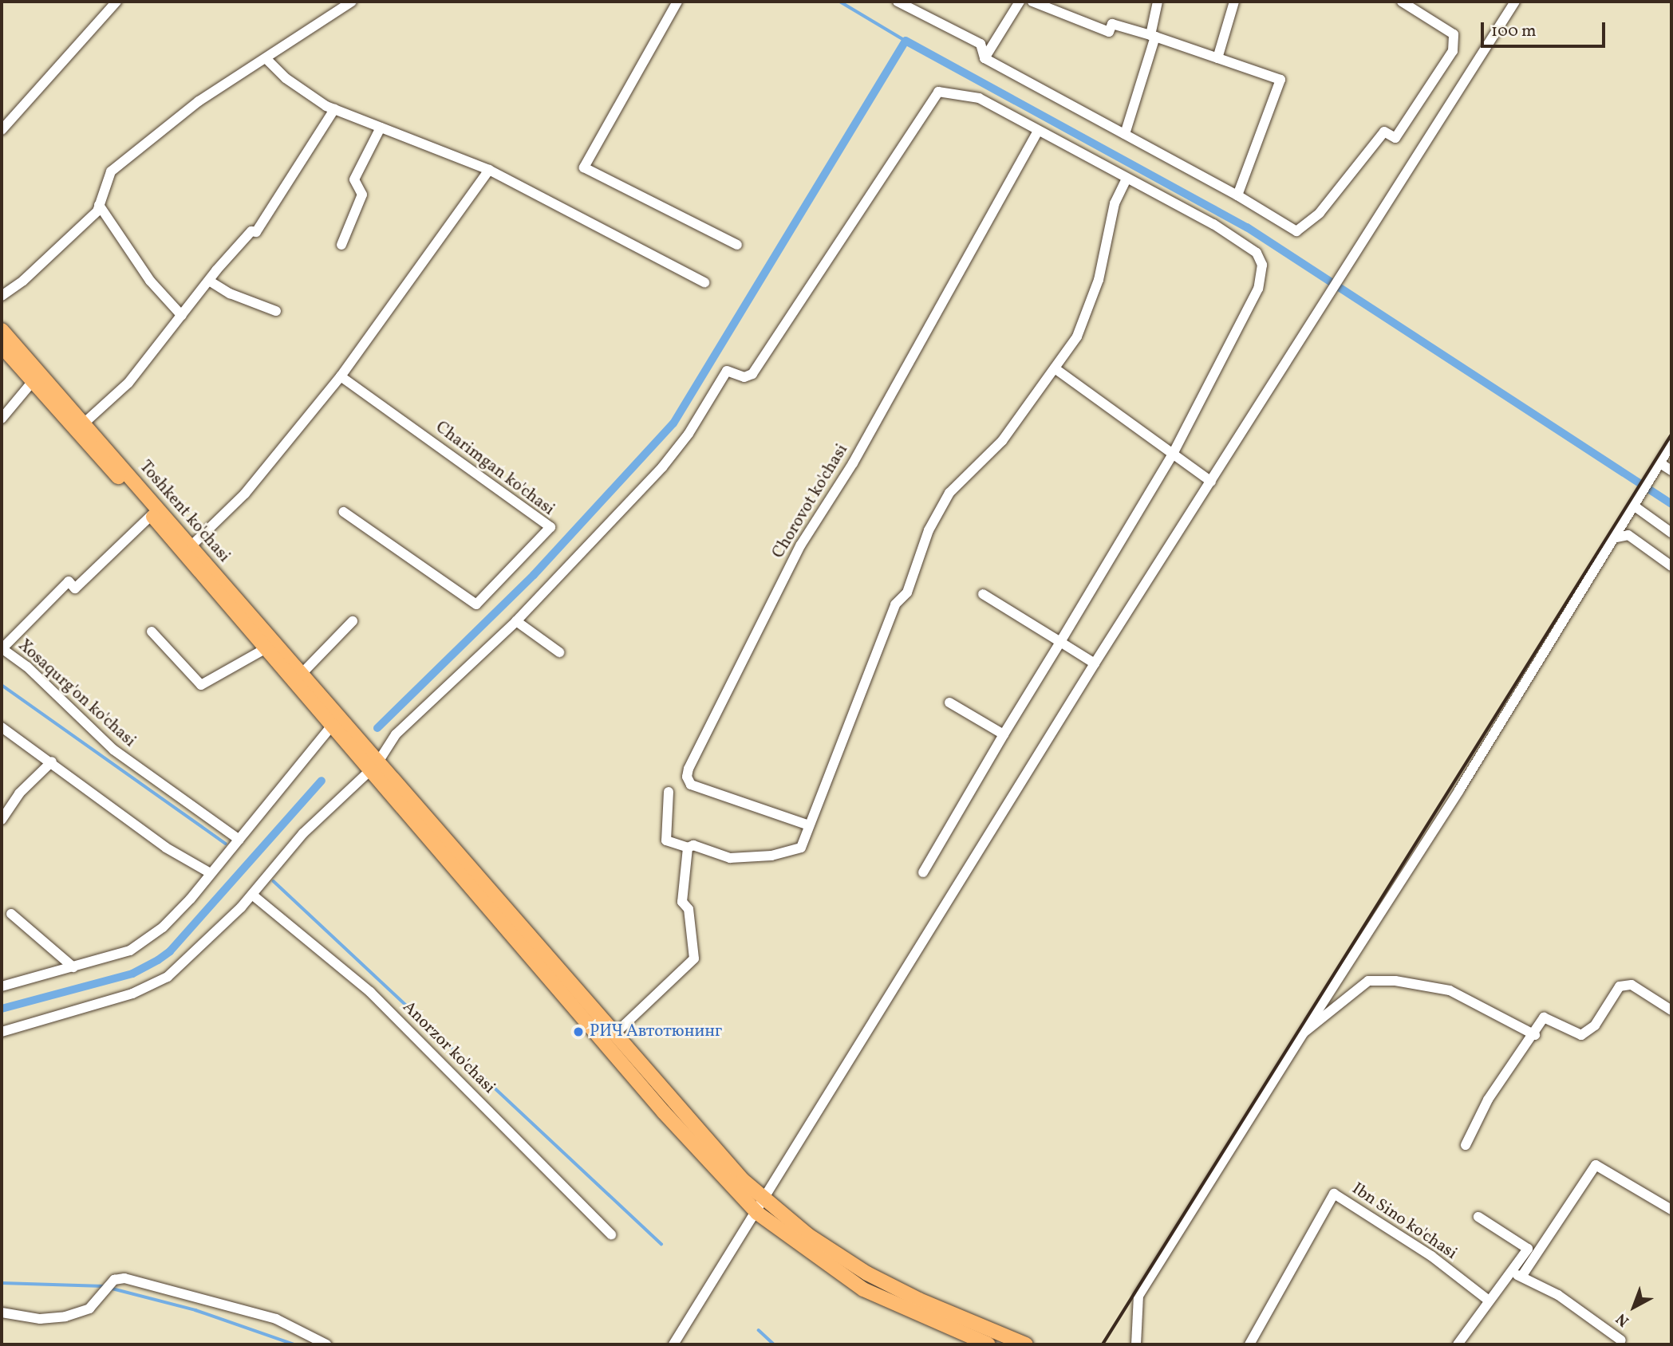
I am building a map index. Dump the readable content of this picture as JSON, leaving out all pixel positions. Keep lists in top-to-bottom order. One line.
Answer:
{"streets":{"highway":["Toshkent ko'chasi"],"street":["Charimgan ko'chasi","Chorovot ko'chasi","Xosaqurg'on ko'chasi","Anorzor ko'chasi","Ibn Sino ko'chasi"]},"crossings":[["Toshkent ko'chasi","Xosaqurg'on ko'chasi"]],"places":["РИЧ Автотюнинг"],"scale_bar":"100 m","north":"bottom left"}
